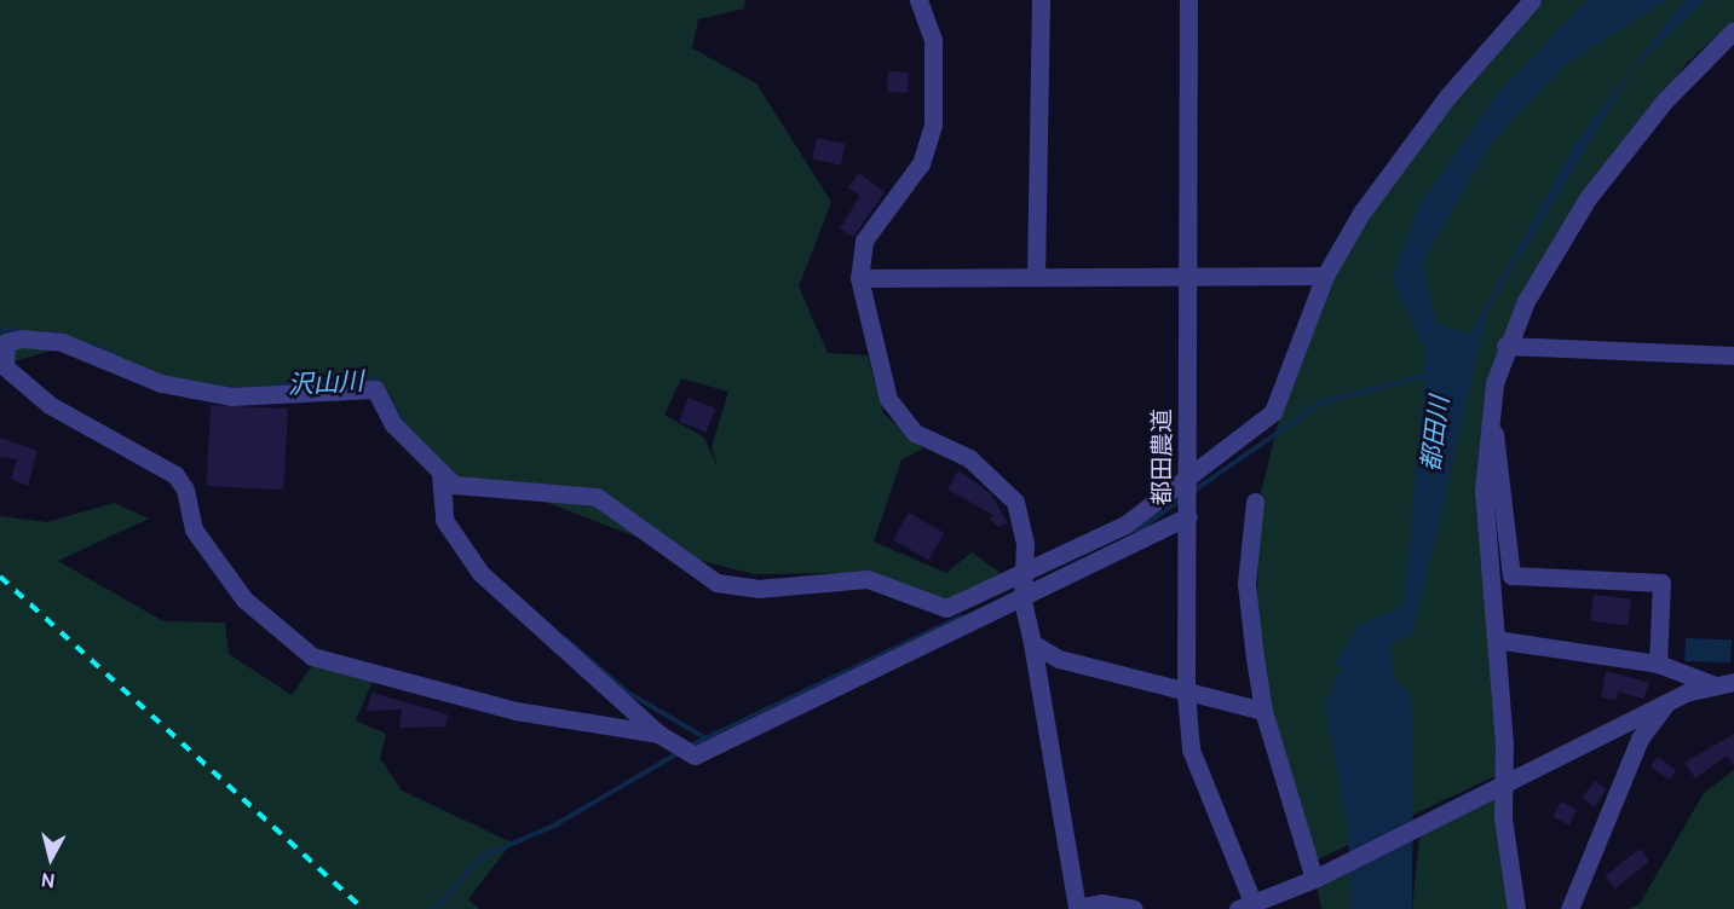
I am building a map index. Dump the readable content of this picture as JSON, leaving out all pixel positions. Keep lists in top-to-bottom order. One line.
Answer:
{"streets":{"street":["都田農道"]},"water":["沢山川","都田川"],"north":"bottom"}
